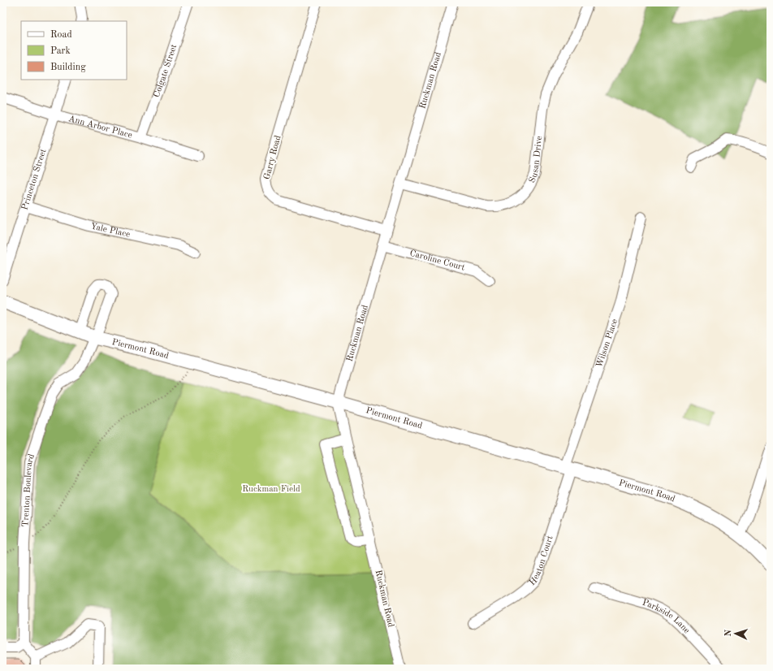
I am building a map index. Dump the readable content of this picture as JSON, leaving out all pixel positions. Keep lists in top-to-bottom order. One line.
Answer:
{"streets":{"main road":["Piermont Road"],"street":["Colgate Street","Ruckman Road","Ann Arbor Place","Garry Road","Susan Drive","Princeton Street","Yale Place","Caroline Court","Wilson Place","Trenton Boulevard","Heaton Court","Parkside Lane"]},"crossings":[["Colgate Street","Ann Arbor Place"],["Ruckman Road","Garry Road"],["Ruckman Road","Susan Drive"],["Ruckman Road","Caroline Court"],["Ruckman Road","Piermont Road"],["Ann Arbor Place","Princeton Street"],["Princeton Street","Yale Place"],["Wilson Place","Piermont Road"],["Wilson Place","Heaton Court"],["Piermont Road","Trenton Boulevard"],["Piermont Road","Heaton Court"]],"parks":["Ruckman Field"],"legend":["Road","Park","Building"],"north":"left"}
